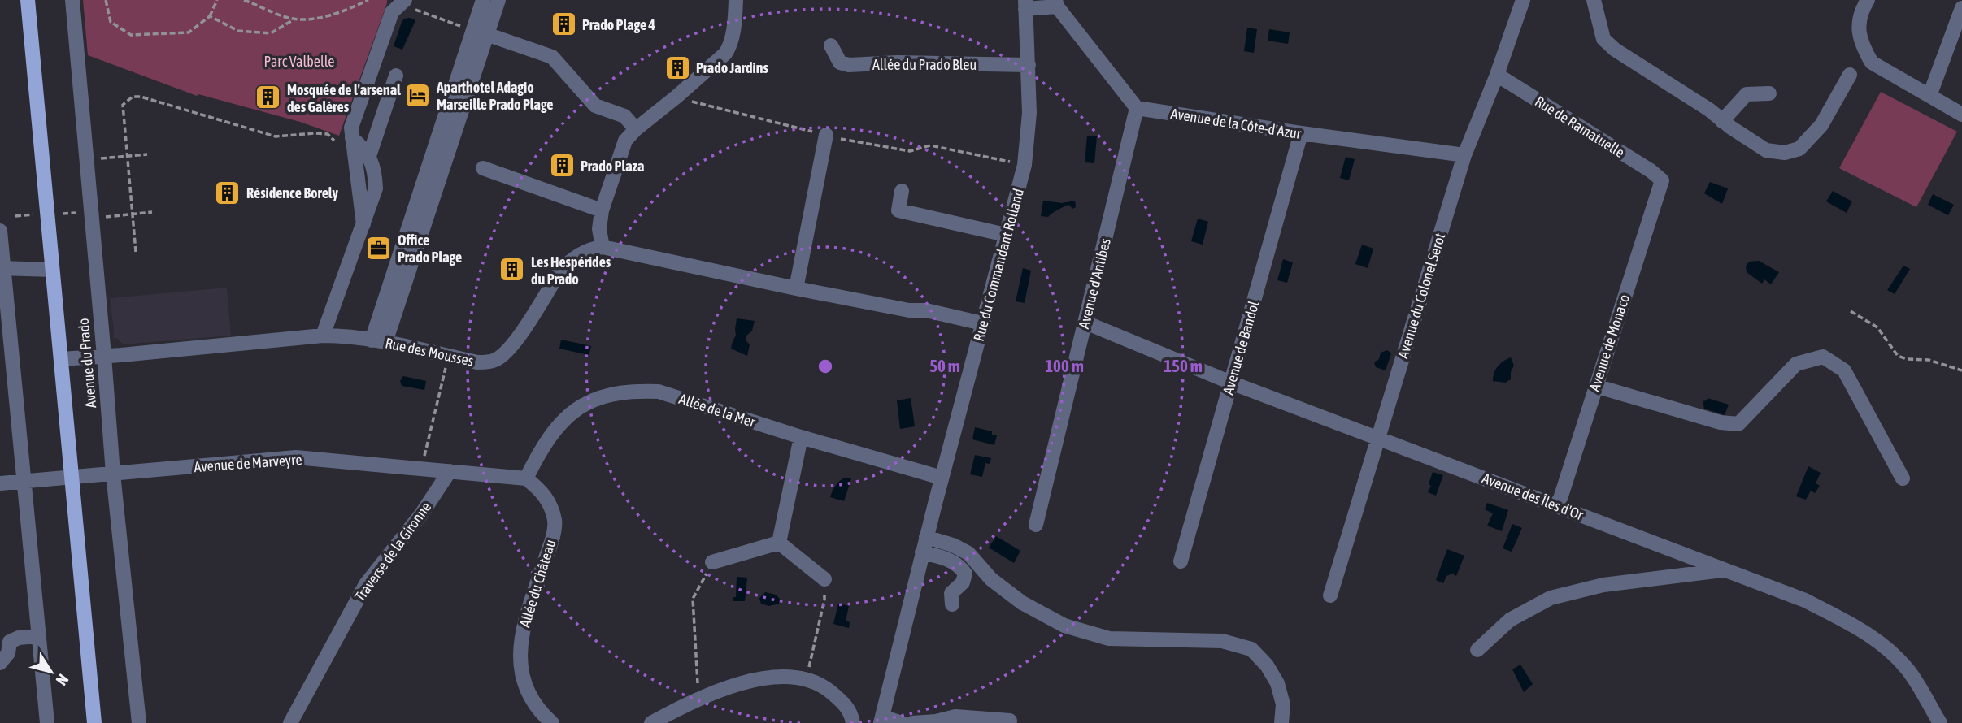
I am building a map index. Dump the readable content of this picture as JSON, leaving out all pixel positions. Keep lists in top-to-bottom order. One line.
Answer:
{"streets":{"main road":["Avenue du Prado"],"street":["Allée du Prado Bleu","Avenue de la Côte-d'Azur","Rue de Ramatuelle","Rue du Commandant Rolland","Avenue d'Antibes","Avenue du Colonel Serot","Avenue de Monaco","Avenue de Bandol","Rue des Mousses","Allée de la Mer","Avenue de Marveyre","Avenue des Îles d'Or","Traverse de la Gironne","Allée du Château"]},"crossings":[["Allée du Prado Bleu","Rue du Commandant Rolland"],["Avenue de la Côte-d'Azur","Avenue d'Antibes"],["Avenue de la Côte-d'Azur","Avenue du Colonel Serot"],["Avenue de la Côte-d'Azur","Avenue de Bandol"],["Rue de Ramatuelle","Avenue du Colonel Serot"],["Rue de Ramatuelle","Avenue de Monaco"],["Rue du Commandant Rolland","Allée de la Mer"],["Avenue d'Antibes","Avenue des Îles d'Or"],["Avenue du Colonel Serot","Avenue des Îles d'Or"],["Avenue de Monaco","Avenue des Îles d'Or"],["Avenue de Bandol","Avenue des Îles d'Or"],["Rue des Mousses","Avenue du Prado"],["Avenue du Prado","Avenue de Marveyre"],["Allée de la Mer","Avenue de Marveyre"],["Allée de la Mer","Allée du Château"],["Avenue de Marveyre","Traverse de la Gironne"],["Avenue de Marveyre","Allée du Château"]],"parks":["Parc Valbelle"],"places":{"building":["Prado Plage 4","Prado Jardins","Mosquée de l'arsenal des Galères","Prado Plaza","Résidence Borely","Les Hespérides du Prado"],"hotel":["Aparthotel Adagio Marseille Prado Plage"],"office":["Office Prado Plage"]},"north":"bottom right","rings":["50 m","100 m","150 m"]}
